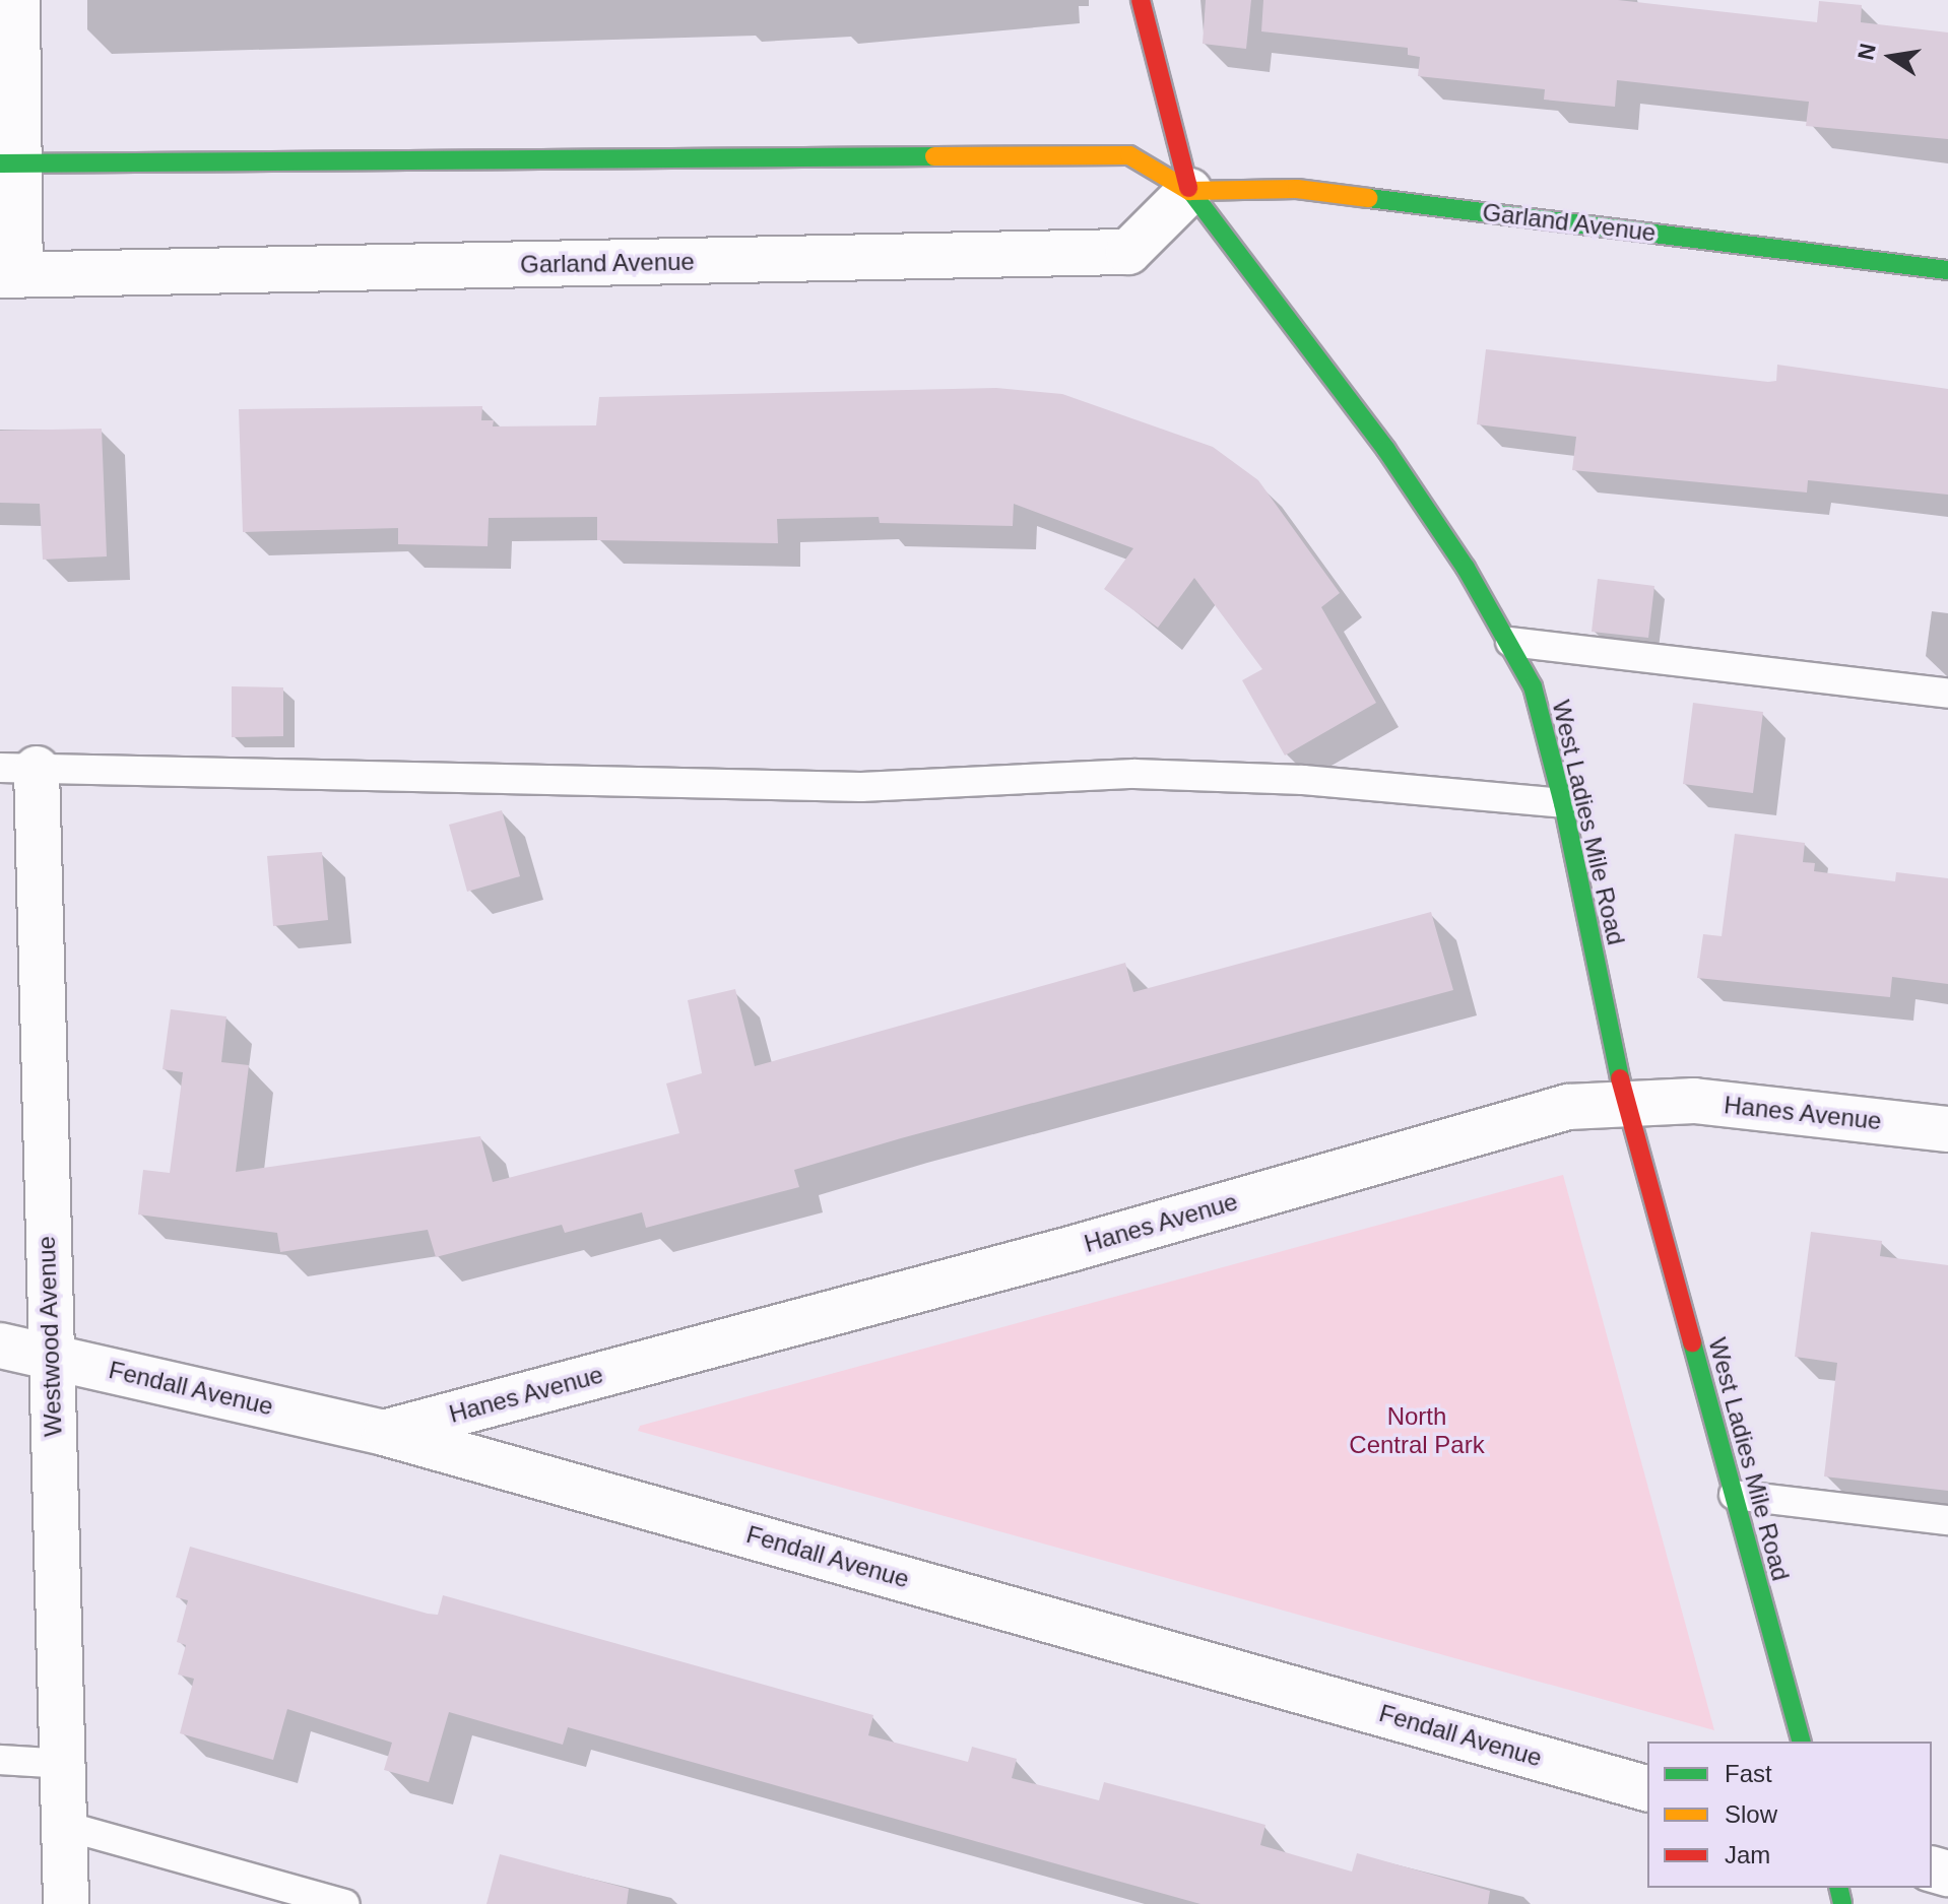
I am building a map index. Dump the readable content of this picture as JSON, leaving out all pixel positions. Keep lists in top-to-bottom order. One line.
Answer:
{"streets":{"street":["Garland Avenue","West Ladies Mile Road","Hanes Avenue","Westwood Avenue","Fendall Avenue"]},"crossings":[["Garland Avenue","West Ladies Mile Road"],["West Ladies Mile Road","Hanes Avenue"],["Hanes Avenue","Fendall Avenue"],["Westwood Avenue","Fendall Avenue"]],"parks":["North Central Park"],"legend":["Fast","Slow","Jam"],"north":"left"}
